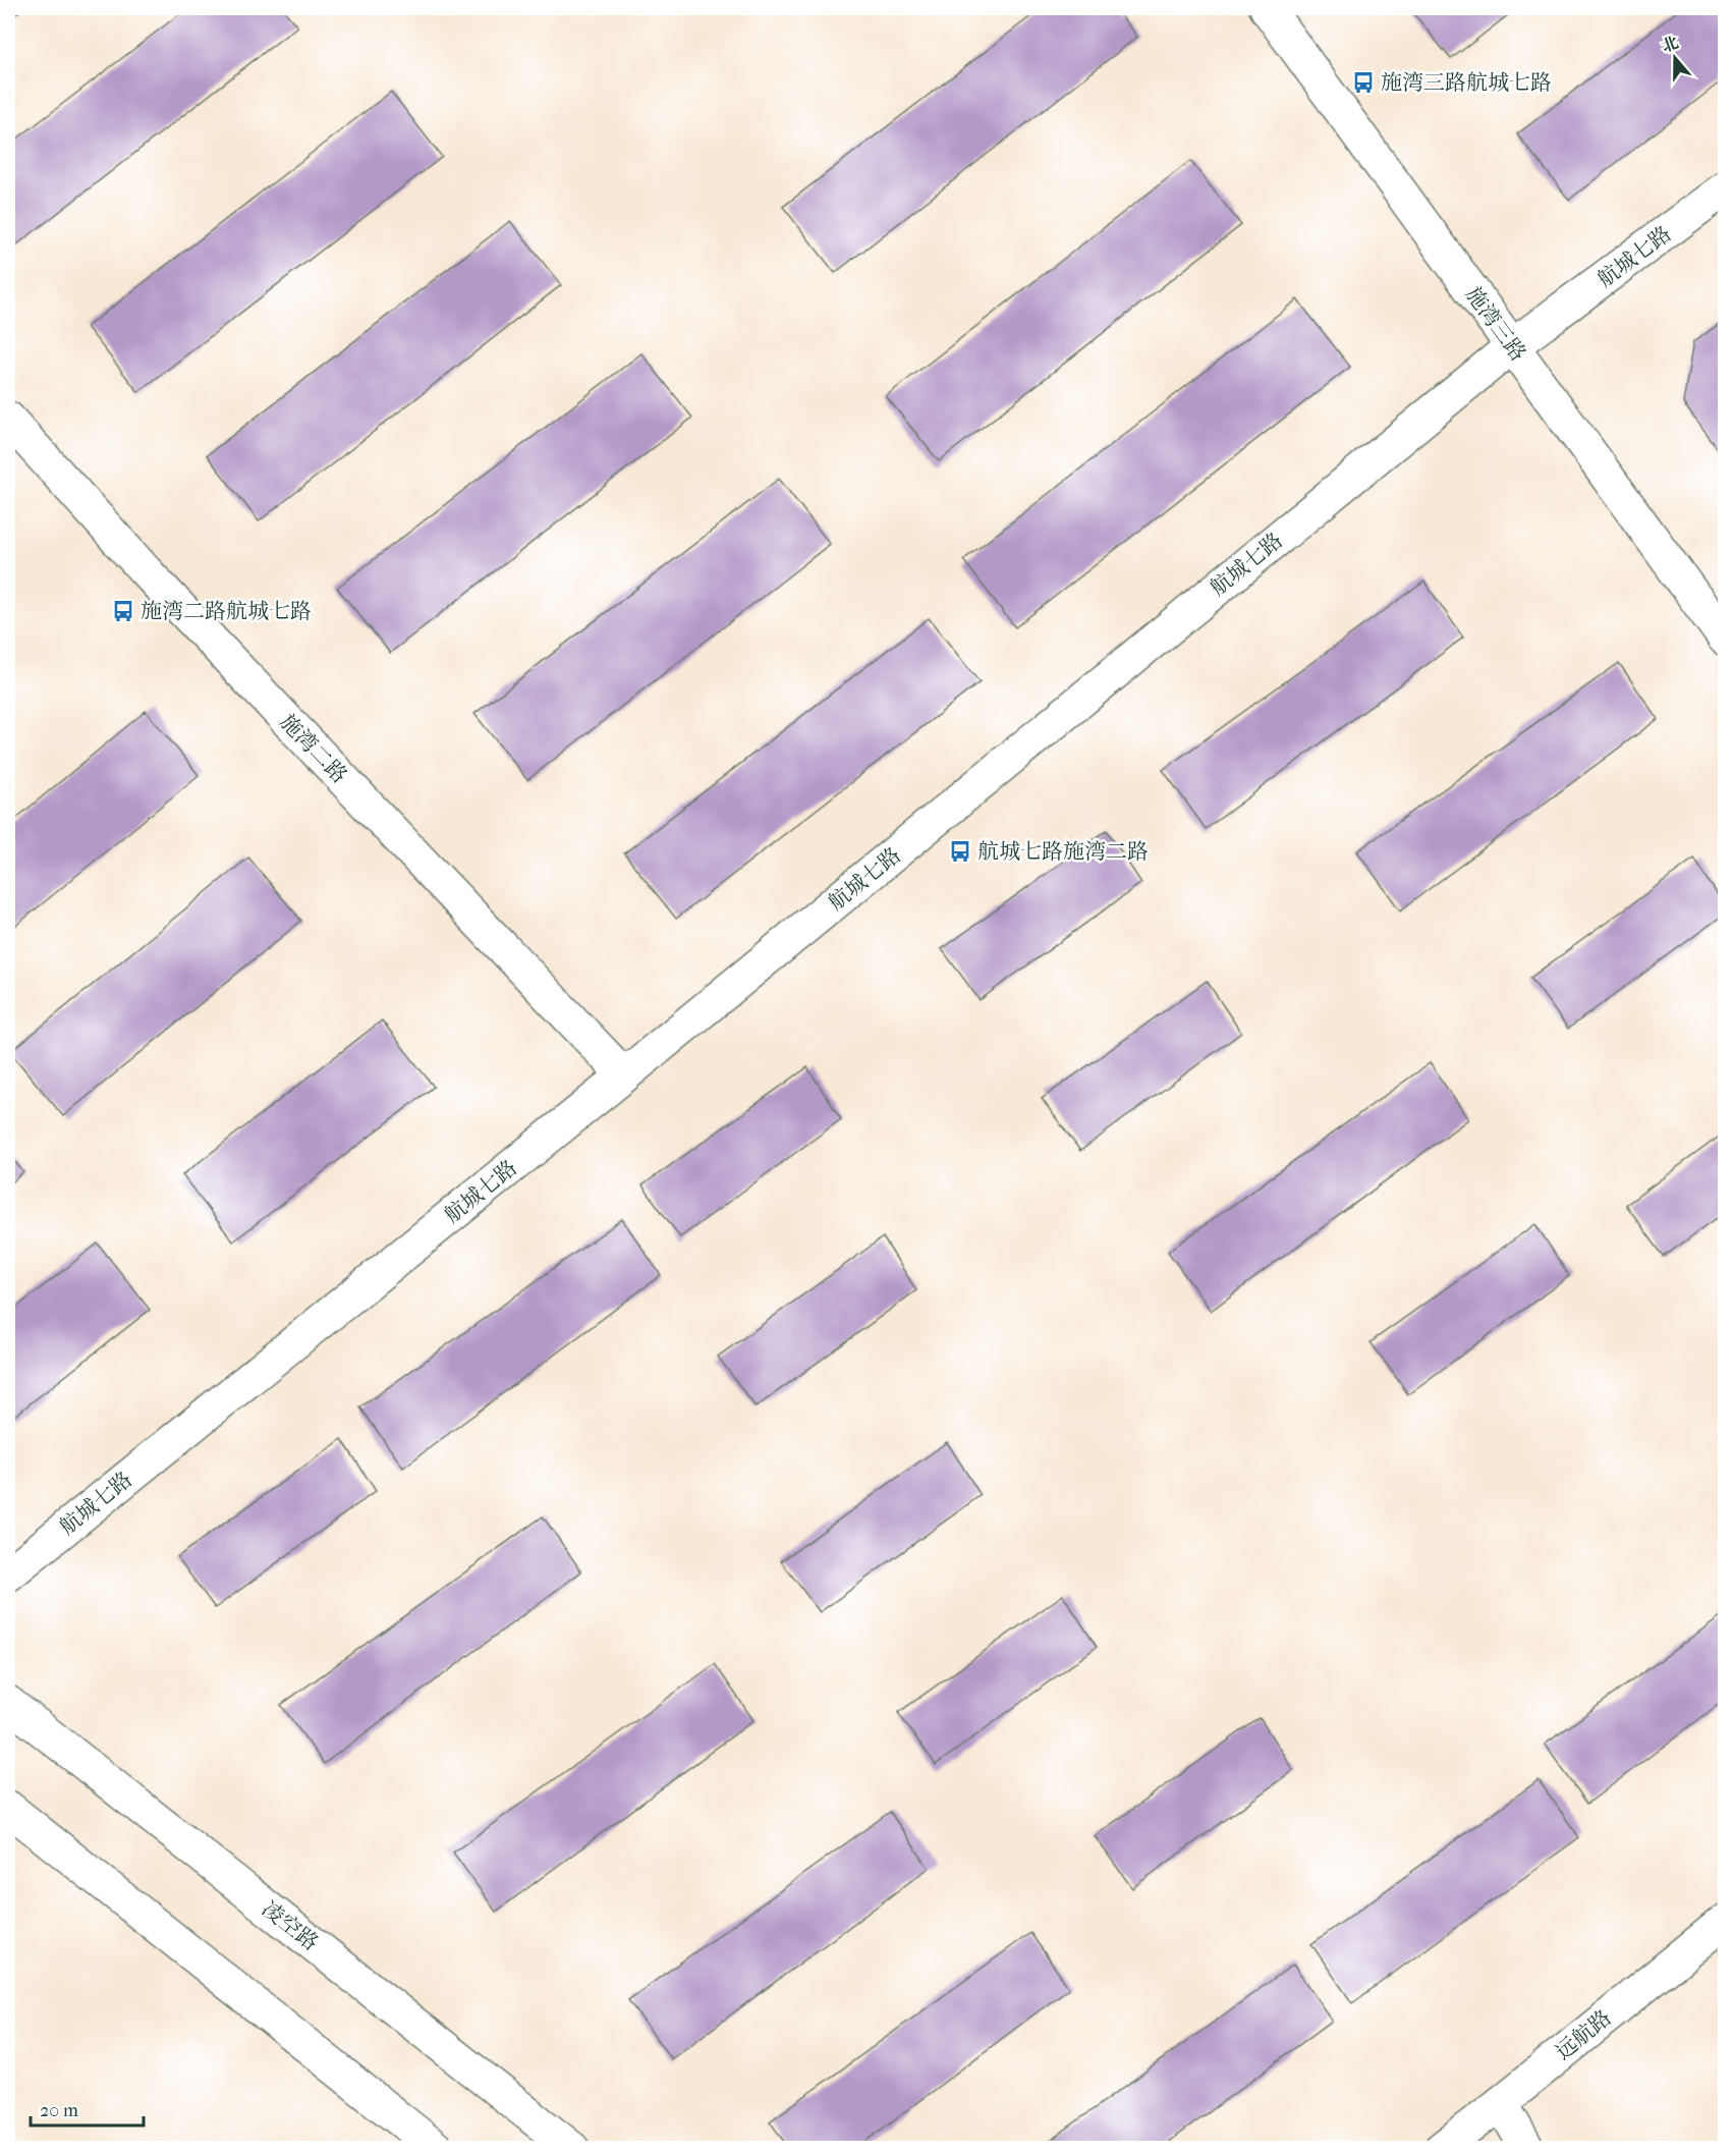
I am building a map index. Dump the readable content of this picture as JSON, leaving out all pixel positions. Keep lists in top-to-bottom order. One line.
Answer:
{"streets":{"street":["航城七路","施湾三路","施湾二路","凌空路","远航路"]},"crossings":[["航城七路","施湾三路"],["航城七路","施湾二路"]],"places":{"bus stop":["施湾三路航城七路","施湾二路航城七路","航城七路施湾二路"]},"scale_bar":"20 m","north":"top"}
